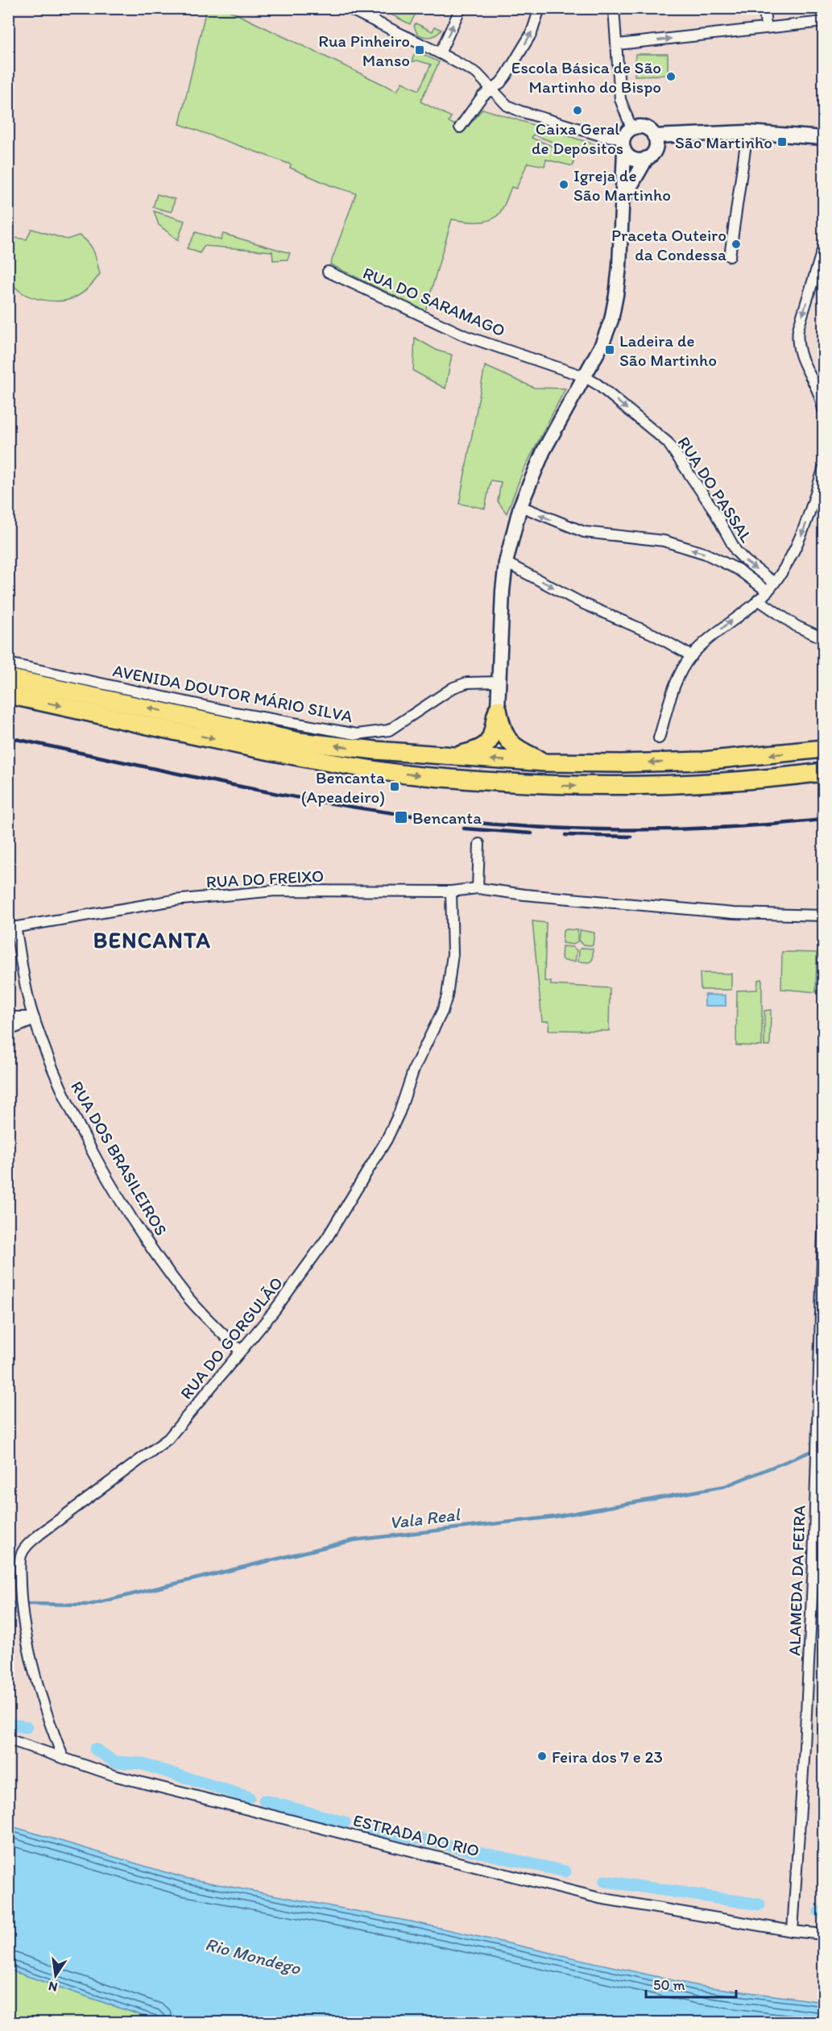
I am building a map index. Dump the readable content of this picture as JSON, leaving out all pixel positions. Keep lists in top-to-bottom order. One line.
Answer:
{"streets":{"street":["RUA DO SARAMAGO","RUA DO PASSAL","AVENIDA DOUTOR MÁRIO SILVA","RUA DO FREIXO","RUA DOS BRASILEIROS","RUA DO GORGULÃO","ALAMEDA DA FEIRA","ESTRADA DO RIO"]},"crossings":[["RUA DO SARAMAGO","RUA DO PASSAL"],["RUA DO FREIXO","RUA DOS BRASILEIROS"],["RUA DO FREIXO","RUA DO GORGULÃO"],["RUA DOS BRASILEIROS","RUA DO GORGULÃO"],["RUA DO GORGULÃO","ESTRADA DO RIO"],["ALAMEDA DA FEIRA","ESTRADA DO RIO"]],"one_way":["RUA DO PASSAL"],"districts":["BENCANTA"],"water":["Vala Real","Rio Mondego"],"places":{"transit":["Rua Pinheiro Manso","São Martinho","Ladeira de São Martinho","Bencanta (Apeadeiro)","Bencanta"],"other":["Escola Básica de São Martinho do Bispo","Caixa Geral de Depósitos","Igreja de São Martinho","Praceta Outeiro da Condessa","Feira dos 7 e 23"]},"scale_bar":"50 m","north":"bottom"}
